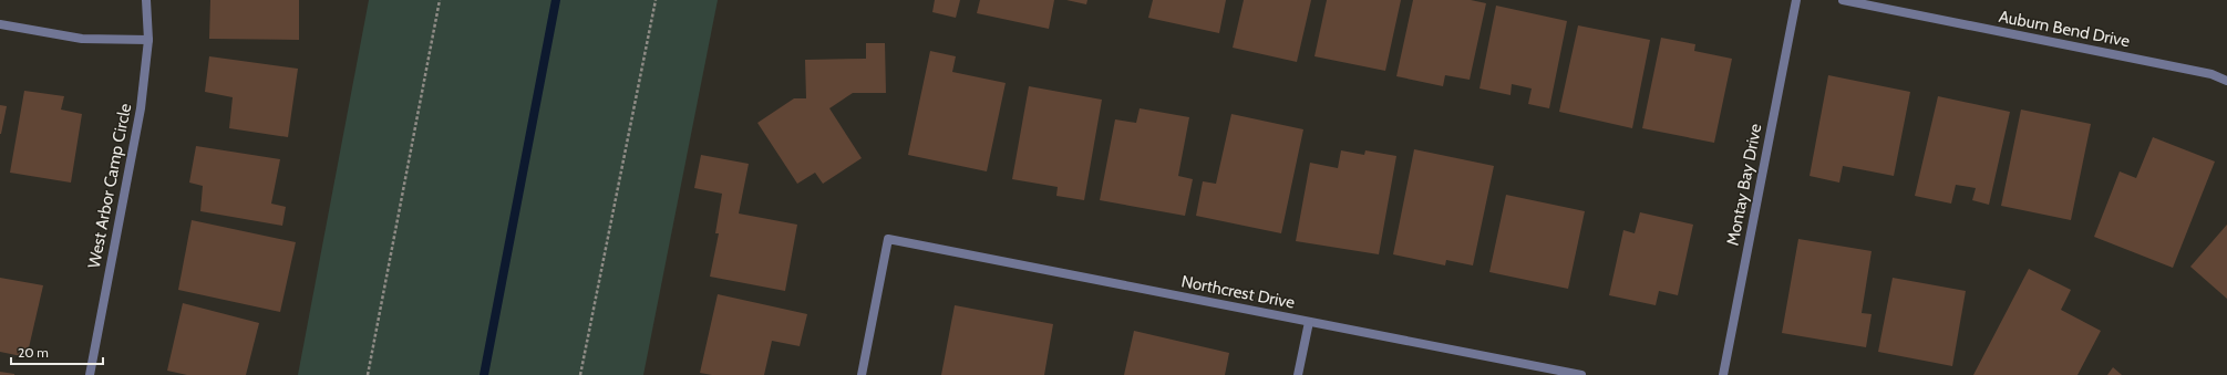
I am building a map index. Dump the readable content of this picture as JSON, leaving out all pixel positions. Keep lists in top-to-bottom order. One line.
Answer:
{"streets":{"street":["Auburn Bend Drive","Montay Bay Drive","West Arbor Camp Circle","Northcrest Drive"]},"scale_bar":"20 m"}
